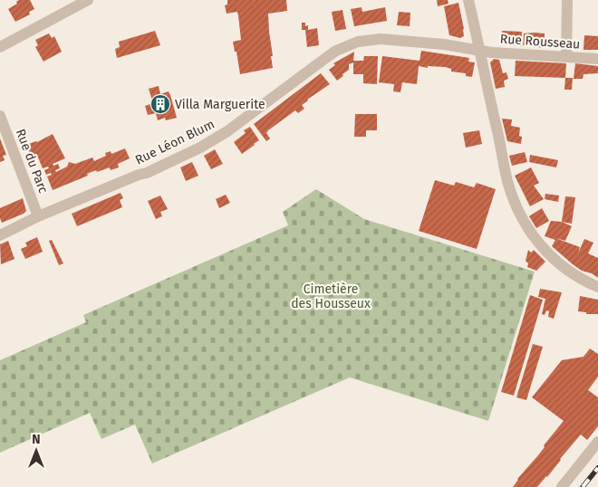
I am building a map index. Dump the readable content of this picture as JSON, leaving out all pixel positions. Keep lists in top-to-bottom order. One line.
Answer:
{"streets":{"street":["Rue Rousseau","Rue Léon Blum","Rue du Parc"]},"crossings":[["Rue Rousseau","Rue Léon Blum"],["Rue Léon Blum","Rue du Parc"]],"parks":["Cimetière des Housseux"],"places":{"building":["Villa Marguerite"]},"north":"top"}
